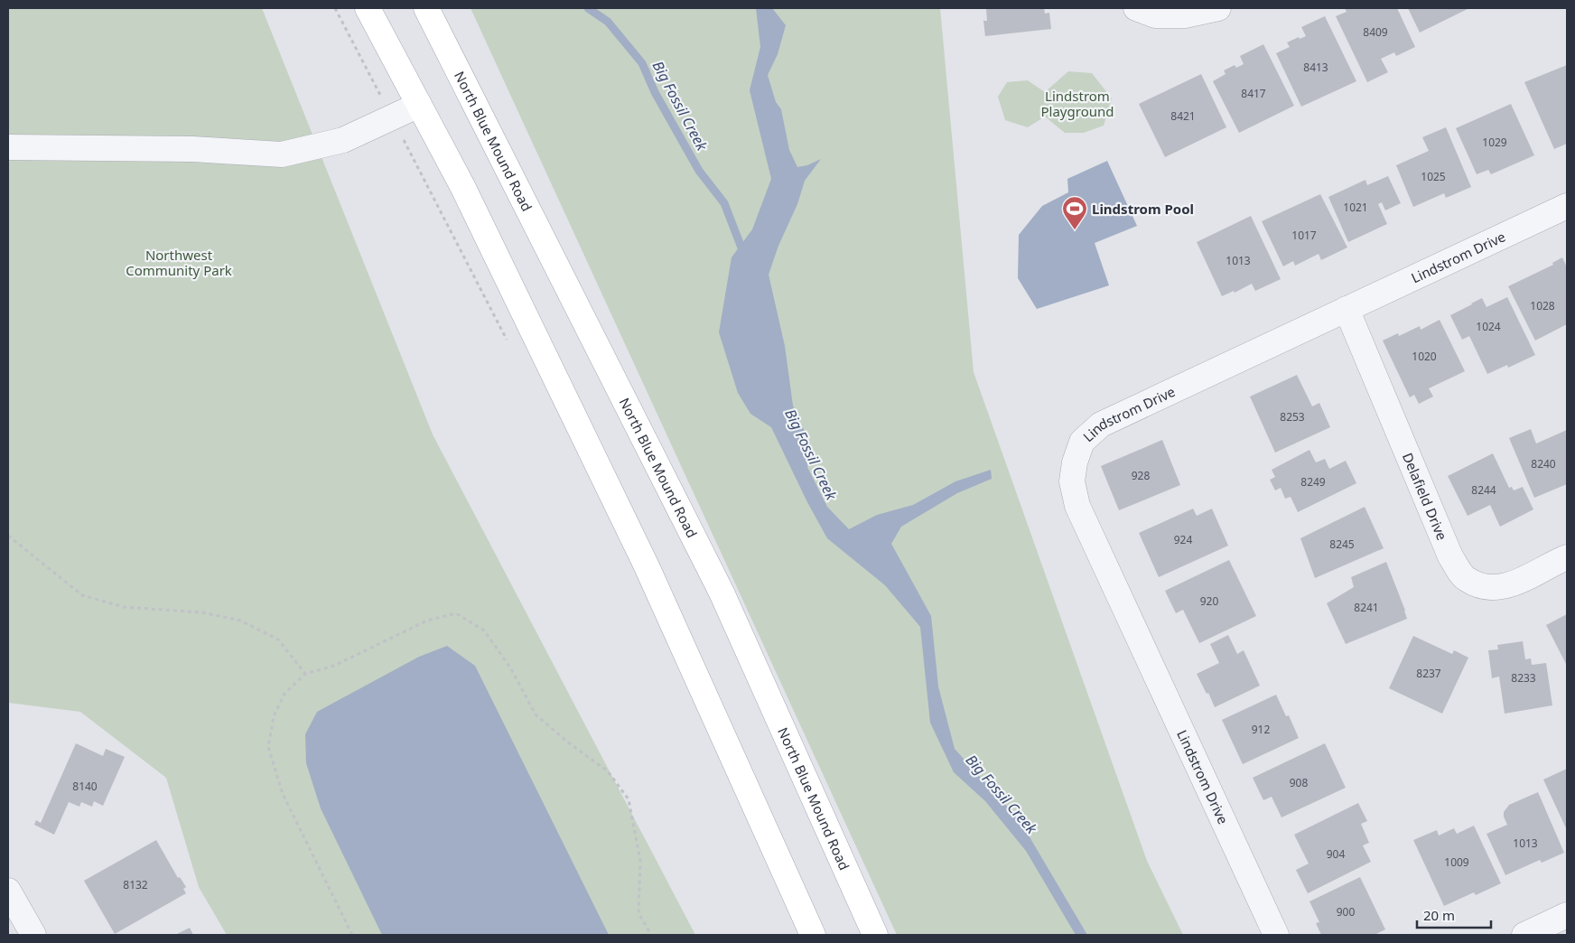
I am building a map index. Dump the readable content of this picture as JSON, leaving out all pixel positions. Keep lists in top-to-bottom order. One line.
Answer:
{"streets":{"main road":["North Blue Mound Road"],"street":["Lindstrom Drive","Delafield Drive"]},"crossings":[["Lindstrom Drive","Delafield Drive"]],"water":["Big Fossil Creek"],"parks":["Lindstrom Playground","Northwest Community Park"],"places":{"sports":["Lindstrom Pool"]},"house_numbers":["8409","8413","8417","8421","1029","1025","1021","1017","1013","1028","1024","1020","8253","8240","928","8249","8244","924","8245","920","8241","8237","8233","912","908","8140","1013","904","1009","8132","900"],"scale_bar":"20 m"}
